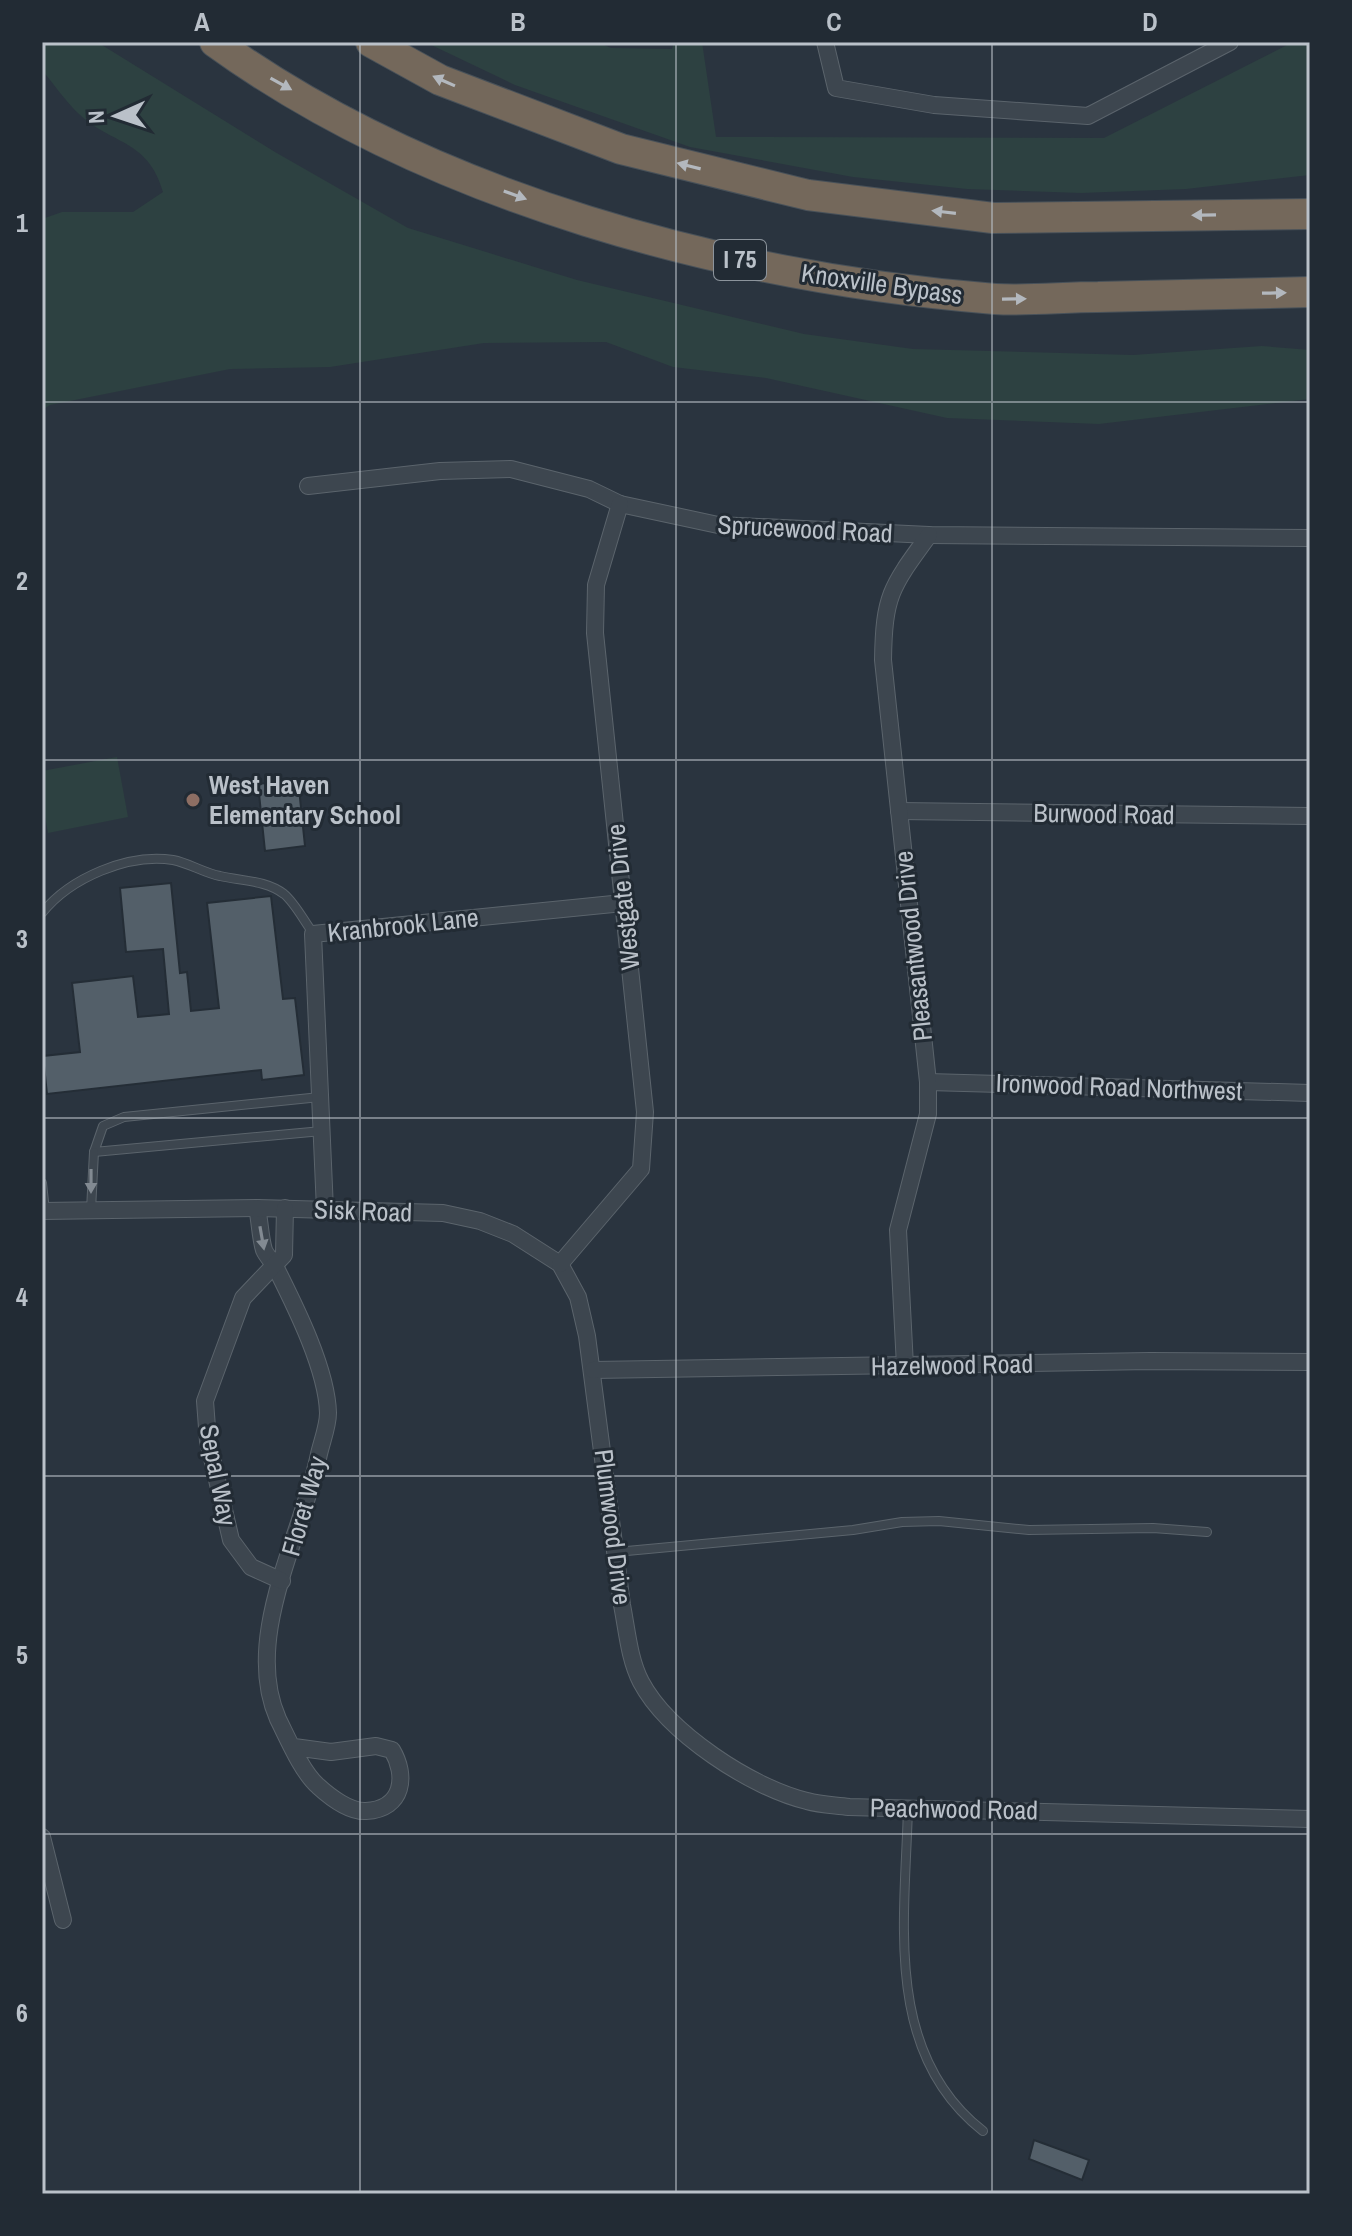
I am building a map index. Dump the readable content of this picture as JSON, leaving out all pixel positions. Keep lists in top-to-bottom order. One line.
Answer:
{"streets":{"highway":["I 75","Knoxville Bypass"],"street":["Sprucewood Road","Burwood Road","Westgate Drive","Kranbrook Lane","Pleasantwood Drive","Ironwood Road Northwest","Sisk Road","Hazelwood Road","Sepal Way","Floret Way","Plumwood Drive","Peachwood Road"]},"crossings":[["Sprucewood Road","Westgate Drive"],["Sprucewood Road","Pleasantwood Drive"],["Burwood Road","Pleasantwood Drive"],["Westgate Drive","Kranbrook Lane"],["Westgate Drive","Sisk Road"],["Kranbrook Lane","Sisk Road"],["Pleasantwood Drive","Ironwood Road Northwest"],["Pleasantwood Drive","Hazelwood Road"],["Sisk Road","Hazelwood Road"],["Sisk Road","Floret Way"],["Sisk Road","Plumwood Drive"],["Hazelwood Road","Plumwood Drive"],["Sepal Way","Floret Way"],["Plumwood Drive","Peachwood Road"]],"places":["West Haven Elementary School"],"north":"left","grid":{"columns":["A","B","C","D"],"rows":["1","2","3","4","5","6"]}}
